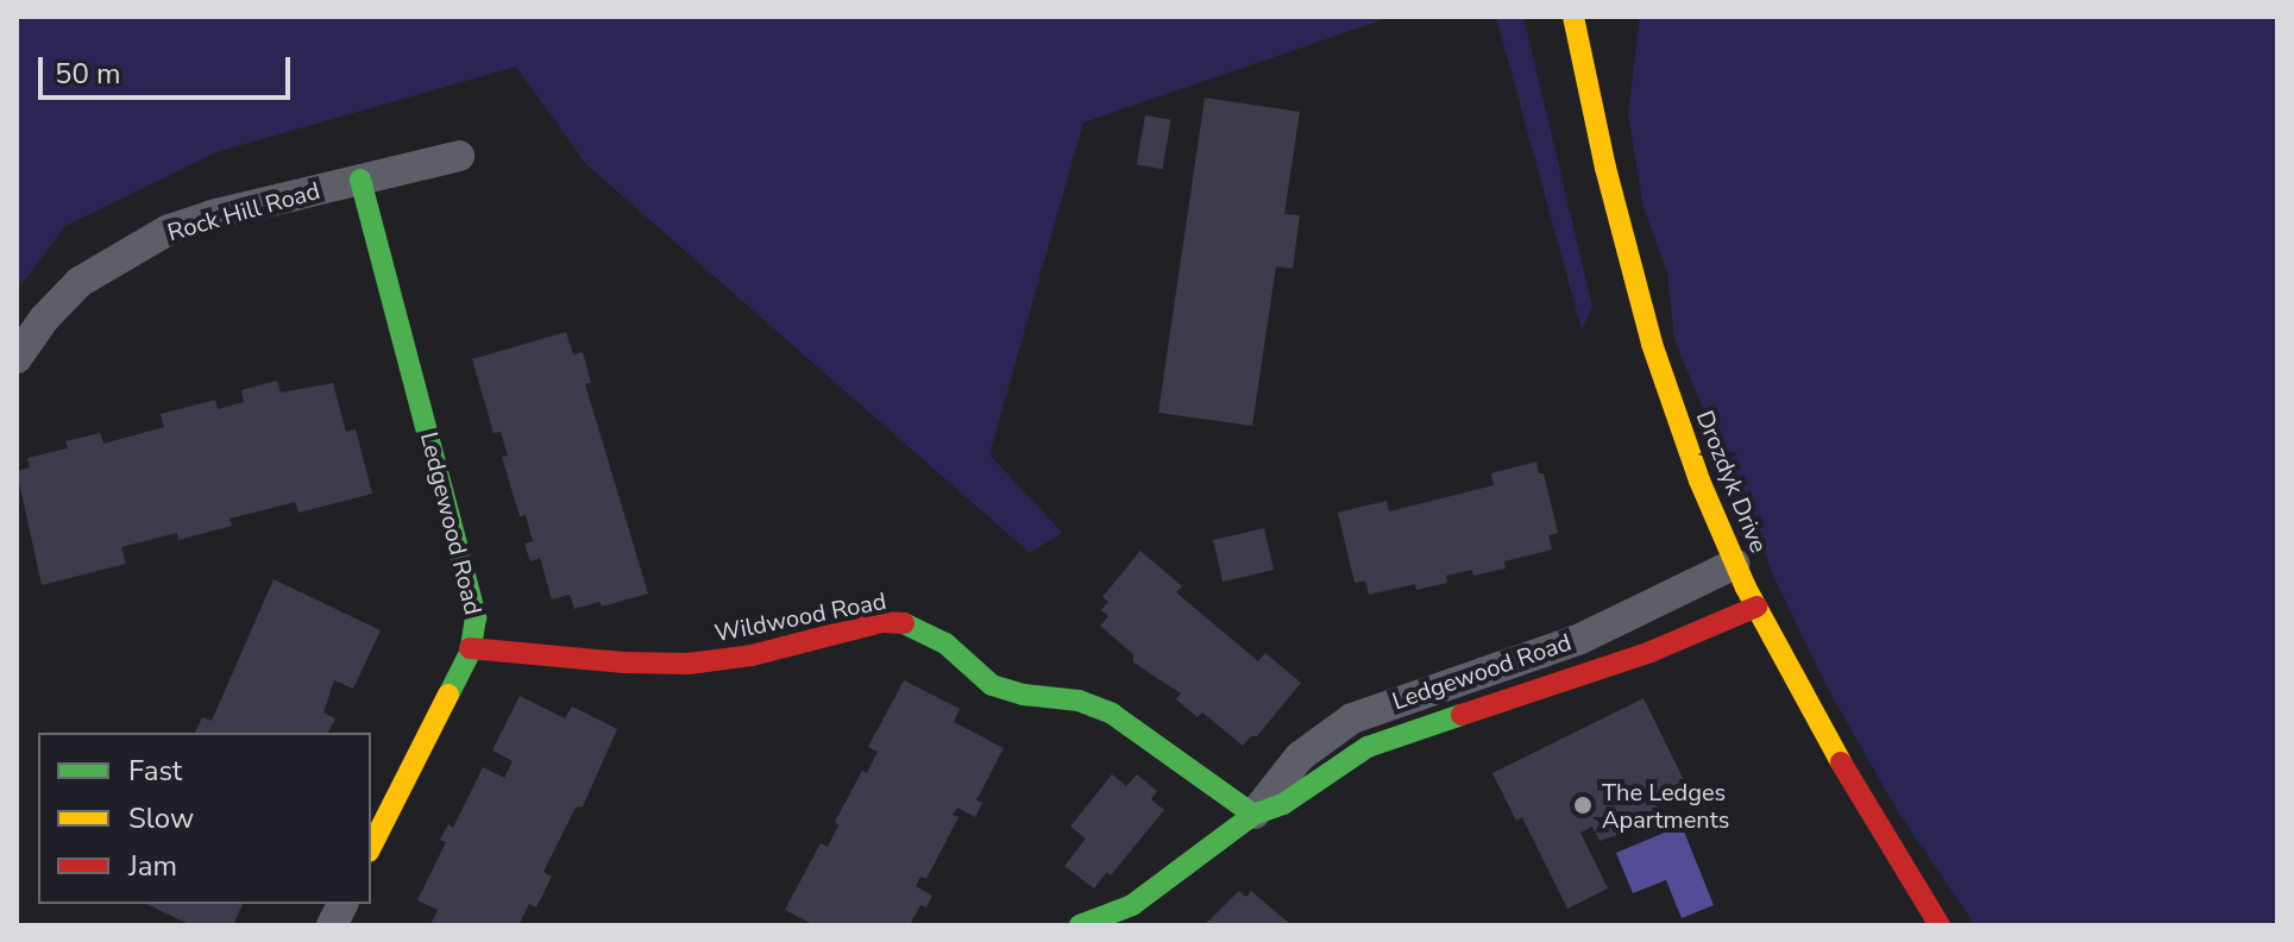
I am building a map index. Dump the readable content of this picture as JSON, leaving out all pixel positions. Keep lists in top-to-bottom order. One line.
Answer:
{"streets":{"street":["Rock Hill Road","Drozdyk Drive","Ledgewood Road","Wildwood Road"]},"crossings":[["Rock Hill Road","Ledgewood Road"],["Drozdyk Drive","Ledgewood Road"],["Ledgewood Road","Wildwood Road"]],"places":["The Ledges Apartments"],"legend":["Fast","Slow","Jam"],"scale_bar":"50 m"}
